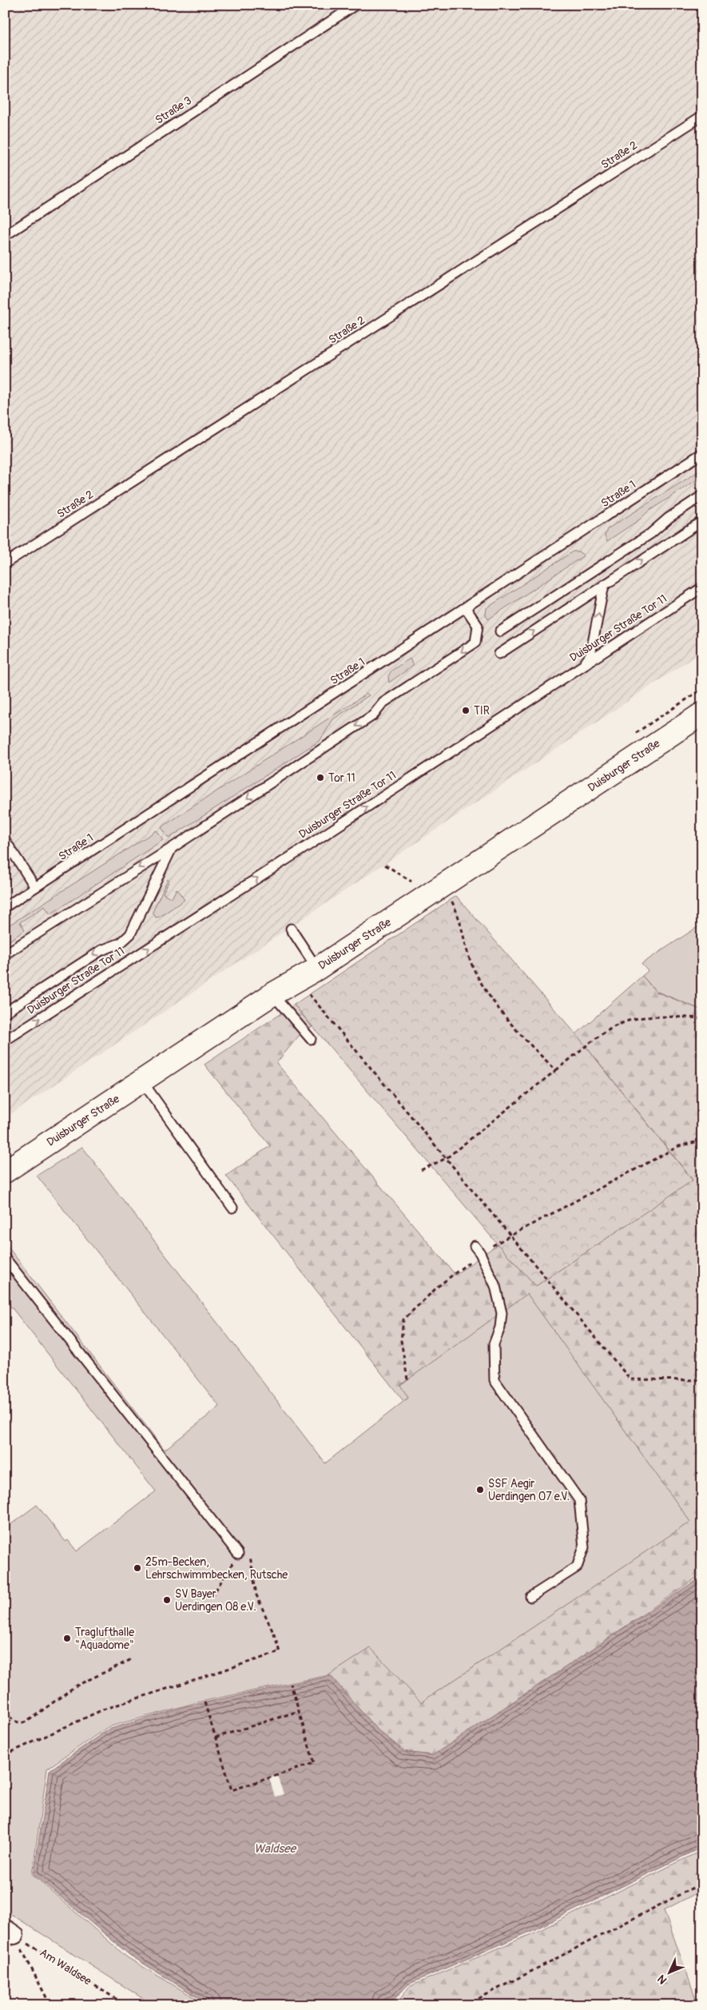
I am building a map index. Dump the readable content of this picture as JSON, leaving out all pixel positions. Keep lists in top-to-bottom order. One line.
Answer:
{"streets":{"main road":["Duisburger Straße"],"lane":["Straße 3","Straße 2","Straße 1","Duisburger Straße Tor 11"],"path":["Am Waldsee"]},"water":["Waldsee"],"places":["TIR","Tor 11","SSF Aegir Uerdingen 07 e.V.","25m-Becken, Lehrschwimmbecken, Rutsche","SV Bayer Uerdingen 08 e.V.","Traglufthalle \"Aquadome\""],"north":"bottom left"}
